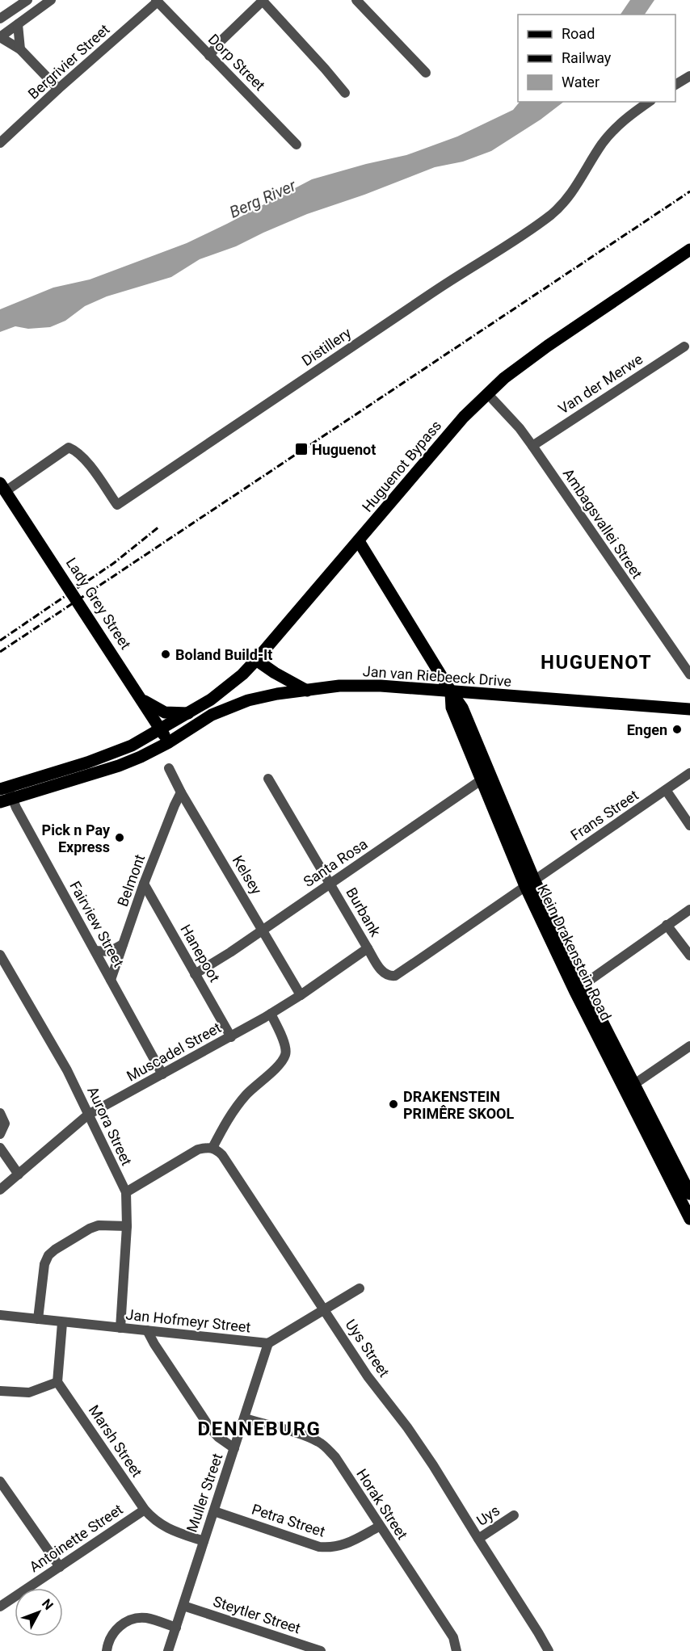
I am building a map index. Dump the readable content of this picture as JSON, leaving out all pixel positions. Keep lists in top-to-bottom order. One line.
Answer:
{"streets":{"main road":["Huguenot Bypass","Lady Grey Street","Jan van Riebeeck Drive","Klein Drakenstein Road"],"street":["Bergrivier Street","Dorp Street","Distillery","Van der Merwe","Ambagsvallei Street","Frans Street","Santa Rosa","Kelsey","Belmont","Burbank","Fairview Street","Hanepoot","Muscadel Street","Aurora Street","Jan Hofmeyr Street","Uys Street","Marsh Street","Muller Street","Horak Street","Uys","Petra Street","Antoinette Street","Steytler Street"]},"crossings":[["Bergrivier Street","Dorp Street"],["Distillery","Lady Grey Street"],["Van der Merwe","Ambagsvallei Street"],["Huguenot Bypass","Ambagsvallei Street"],["Huguenot Bypass","Lady Grey Street"],["Huguenot Bypass","Jan van Riebeeck Drive"],["Huguenot Bypass","Klein Drakenstein Road"],["Lady Grey Street","Jan van Riebeeck Drive"],["Jan van Riebeeck Drive","Fairview Street"],["Jan van Riebeeck Drive","Klein Drakenstein Road"],["Frans Street","Burbank"],["Frans Street","Klein Drakenstein Road"],["Santa Rosa","Kelsey"],["Santa Rosa","Burbank"],["Santa Rosa","Klein Drakenstein Road"],["Santa Rosa","Hanepoot"],["Kelsey","Belmont"],["Kelsey","Muscadel Street"],["Belmont","Fairview Street"],["Belmont","Hanepoot"],["Burbank","Klein Drakenstein Road"],["Burbank","Muscadel Street"],["Fairview Street","Muscadel Street"],["Hanepoot","Muscadel Street"],["Muscadel Street","Aurora Street"],["Aurora Street","Jan Hofmeyr Street"],["Jan Hofmeyr Street","Uys Street"],["Jan Hofmeyr Street","Muller Street"],["Uys Street","Uys"],["Marsh Street","Muller Street"],["Marsh Street","Antoinette Street"],["Muller Street","Horak Street"],["Muller Street","Petra Street"],["Muller Street","Steytler Street"],["Horak Street","Petra Street"]],"districts":["HUGUENOT","DENNEBURG"],"water":["Berg River"],"places":{"transit":["Huguenot"],"other":["Boland Build-It","Engen","Pick n Pay Express","DRAKENSTEIN PRIMÊRE SKOOL"]},"legend":["Road","Railway","Water"],"north":"top right"}
